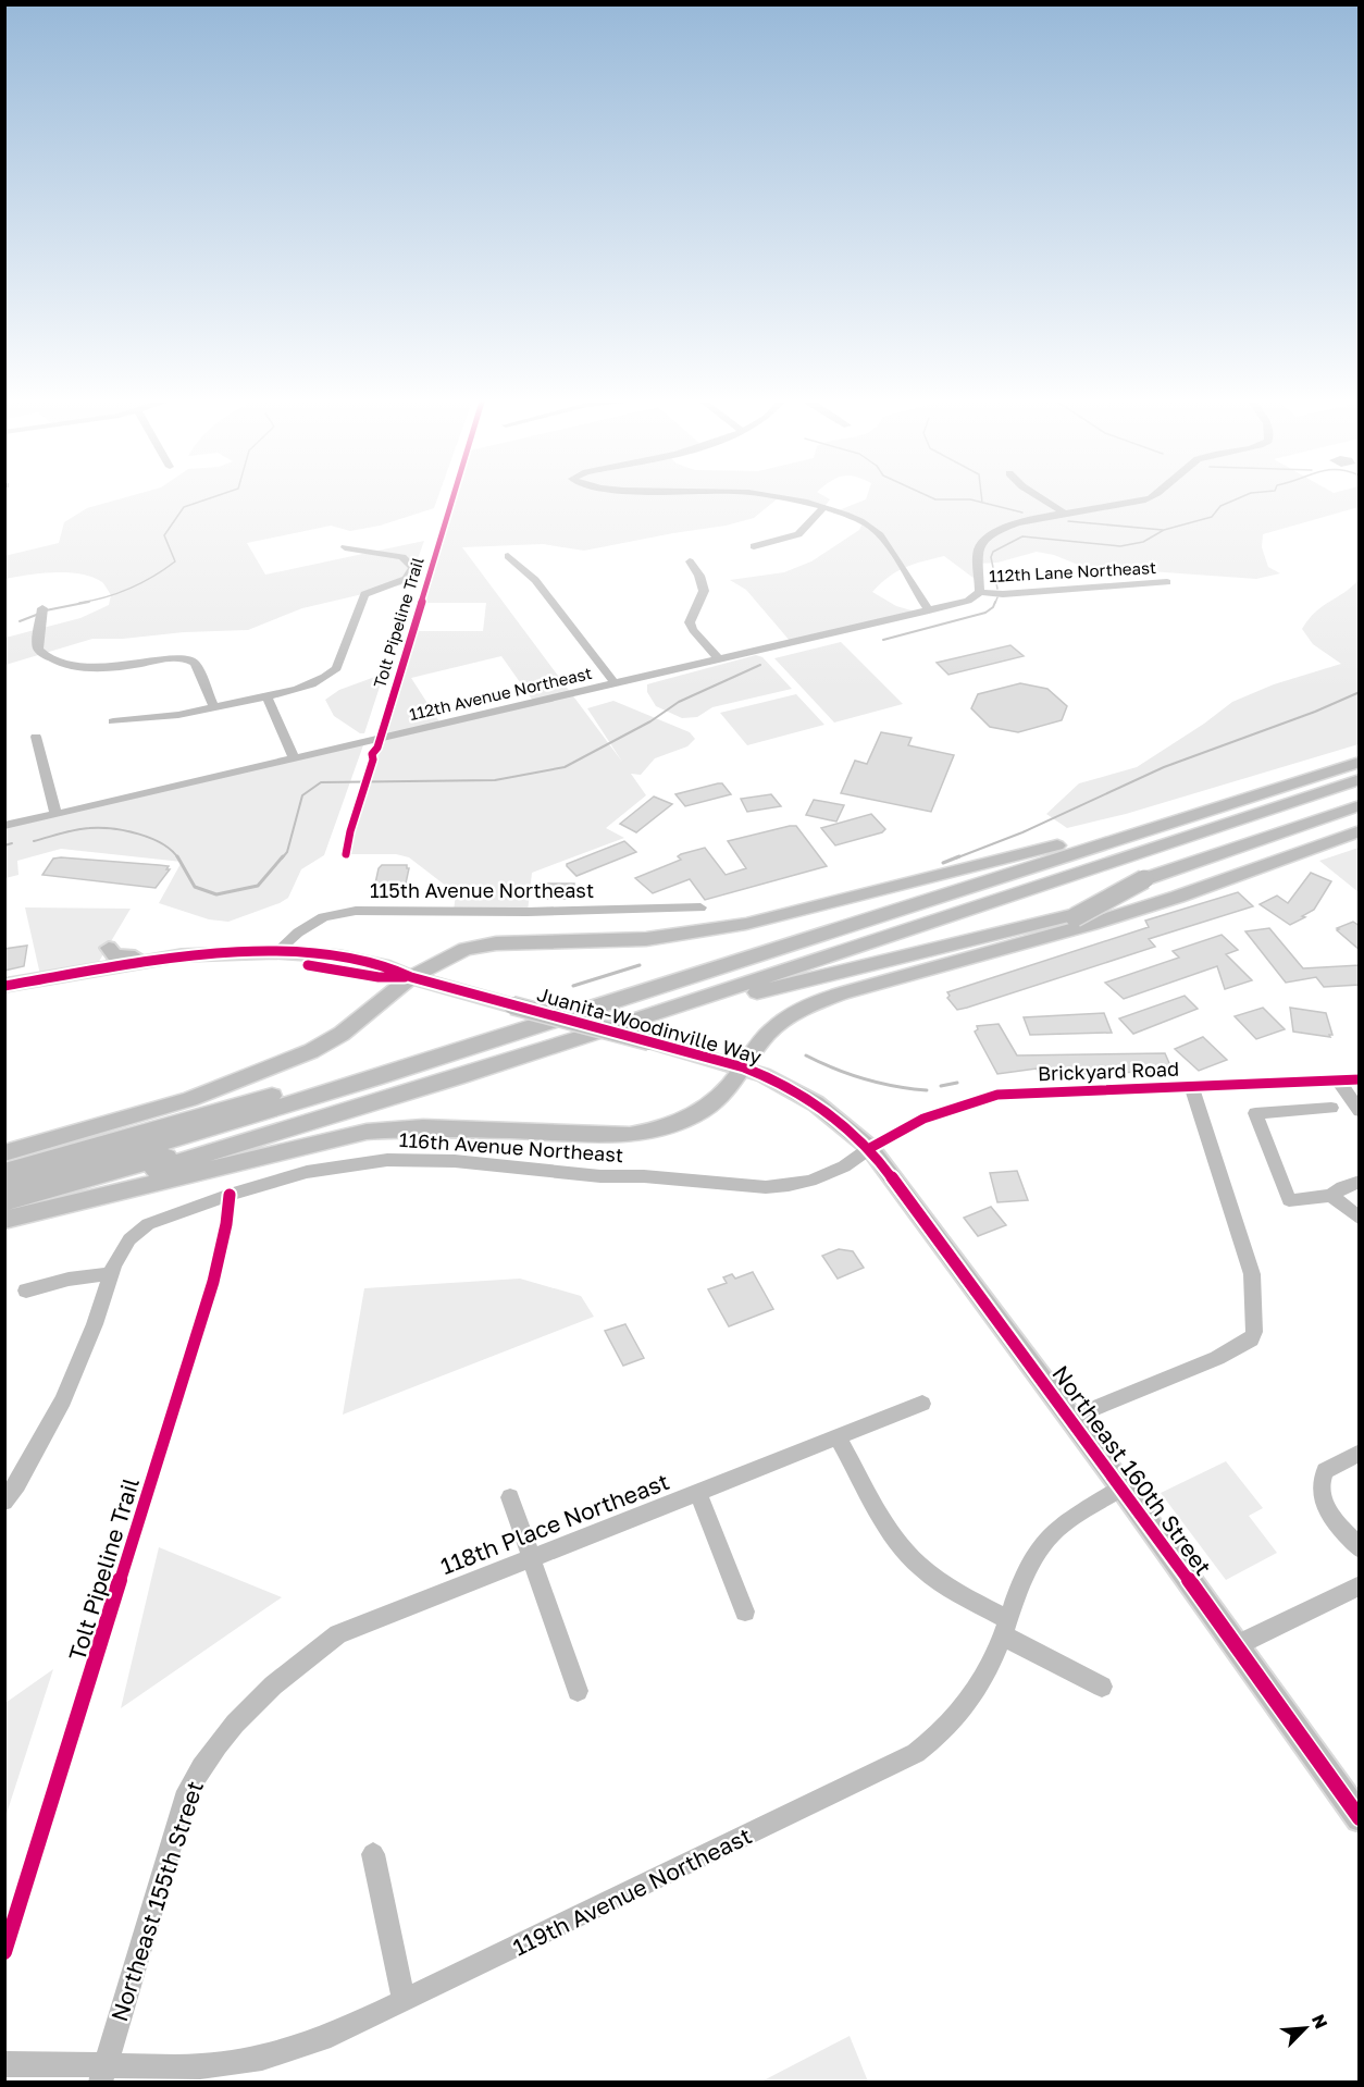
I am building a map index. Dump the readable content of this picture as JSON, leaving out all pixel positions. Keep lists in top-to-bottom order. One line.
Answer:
{"streets":{"main road":["Juanita-Woodinville Way","Northeast 160th Street"],"street":["112th Lane Northeast","112th Avenue Northeast","115th Avenue Northeast","Brickyard Road","116th Avenue Northeast","118th Place Northeast","119th Avenue Northeast","Northeast 155th Street"],"cycle path":["Tolt Pipeline Trail"]},"crossings":[["112th Lane Northeast","112th Avenue Northeast"],["Juanita-Woodinville Way","Brickyard Road"],["Juanita-Woodinville Way","116th Avenue Northeast"],["Juanita-Woodinville Way","Northeast 160th Street"],["Brickyard Road","116th Avenue Northeast"],["Brickyard Road","Northeast 160th Street"],["116th Avenue Northeast","Northeast 160th Street"],["Northeast 160th Street","119th Avenue Northeast"],["118th Place Northeast","Northeast 155th Street"],["119th Avenue Northeast","Northeast 155th Street"]],"north":"top right"}
